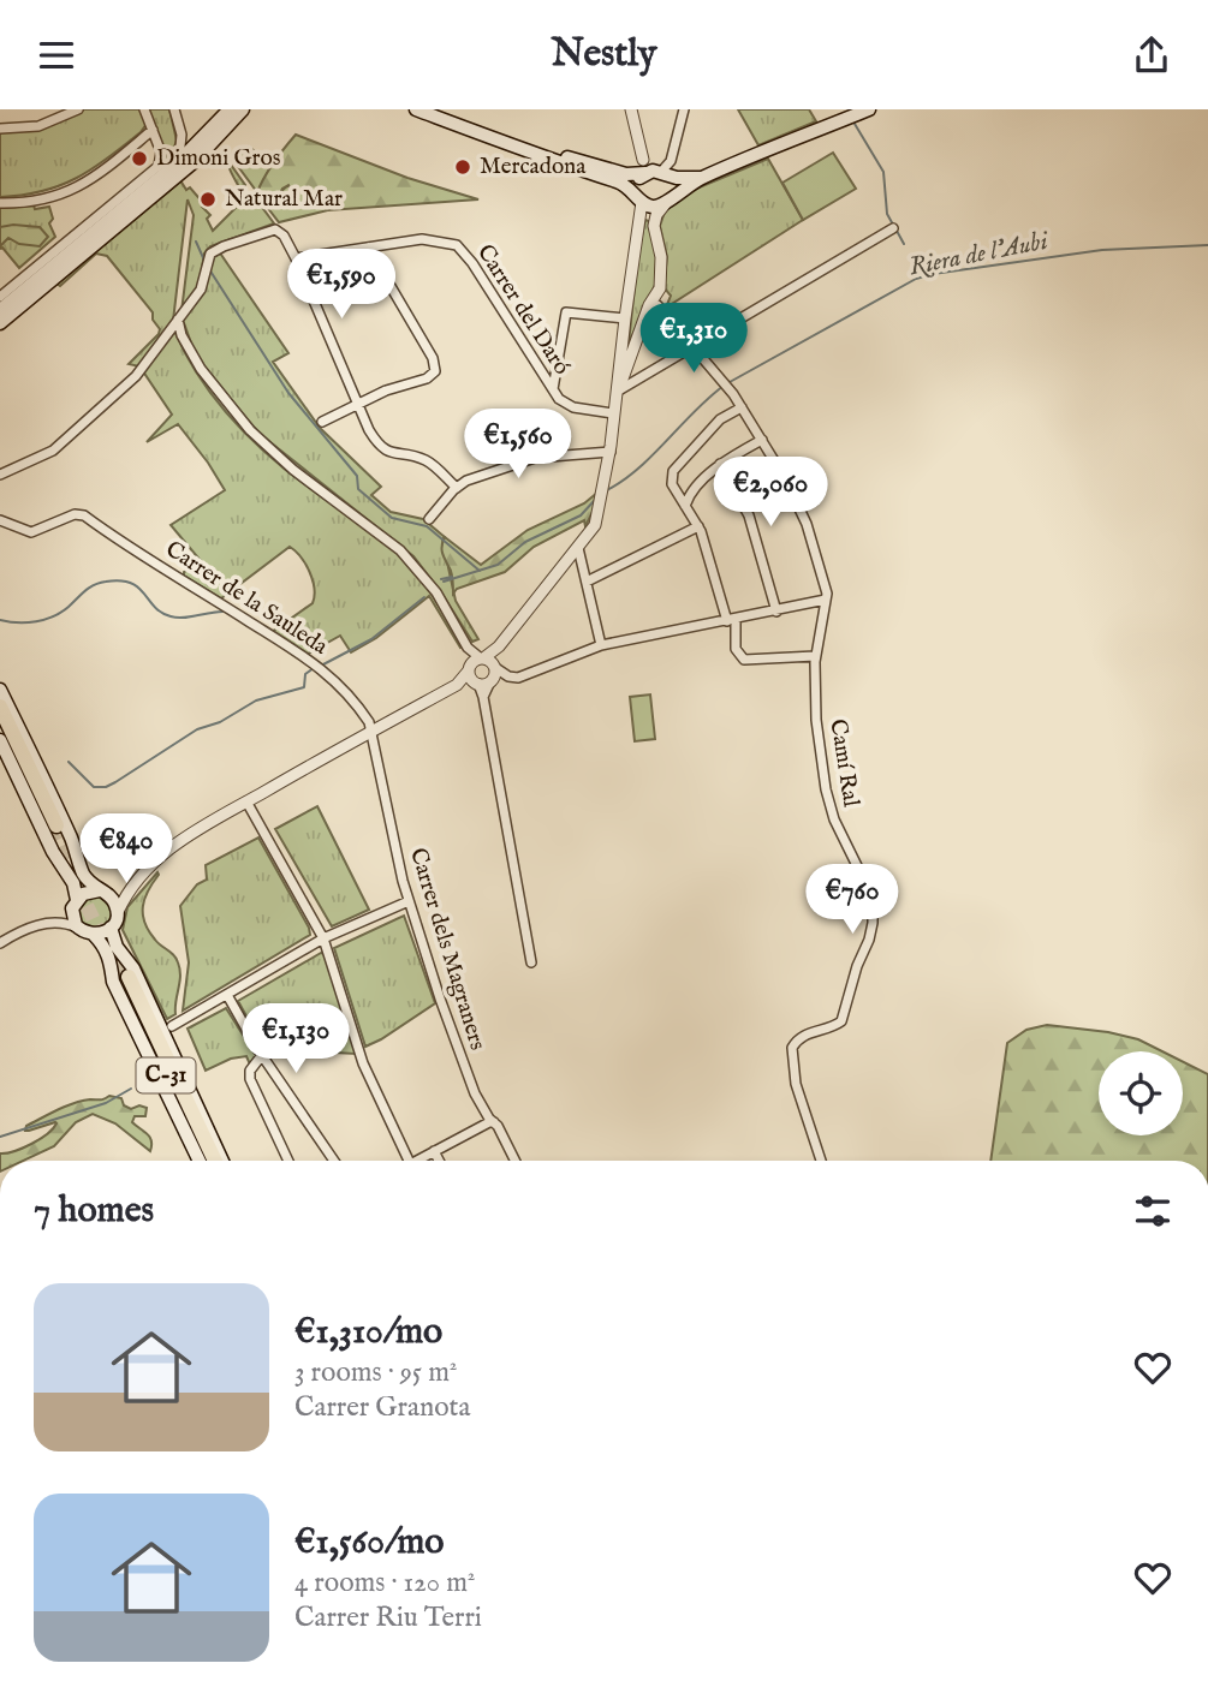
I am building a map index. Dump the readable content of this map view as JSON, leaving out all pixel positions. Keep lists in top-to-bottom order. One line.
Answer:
{"streets":{"highway":["C-31"],"street":["Carrer del Daró","Carrer de la Sauleda","Camí Ral","Carrer dels Magraners"]},"crossings":[["Carrer de la Sauleda","Carrer dels Magraners"]],"water":["Riera de l'Aubi"],"places":["Dimoni Gros","Mercadona","Natural Mar"],"page":{"header":"Nestly","price":["€1,590","€1,310","€1,560","€2,060","€840","€760","€1,130"],"heading":"7 homes","list":[{"name":"€1,310/mo","note":"3 rooms · 95 m² · Carrer Granota"},{"name":"€1,560/mo","note":"4 rooms · 120 m² · Carrer Riu Terri"}]}}
